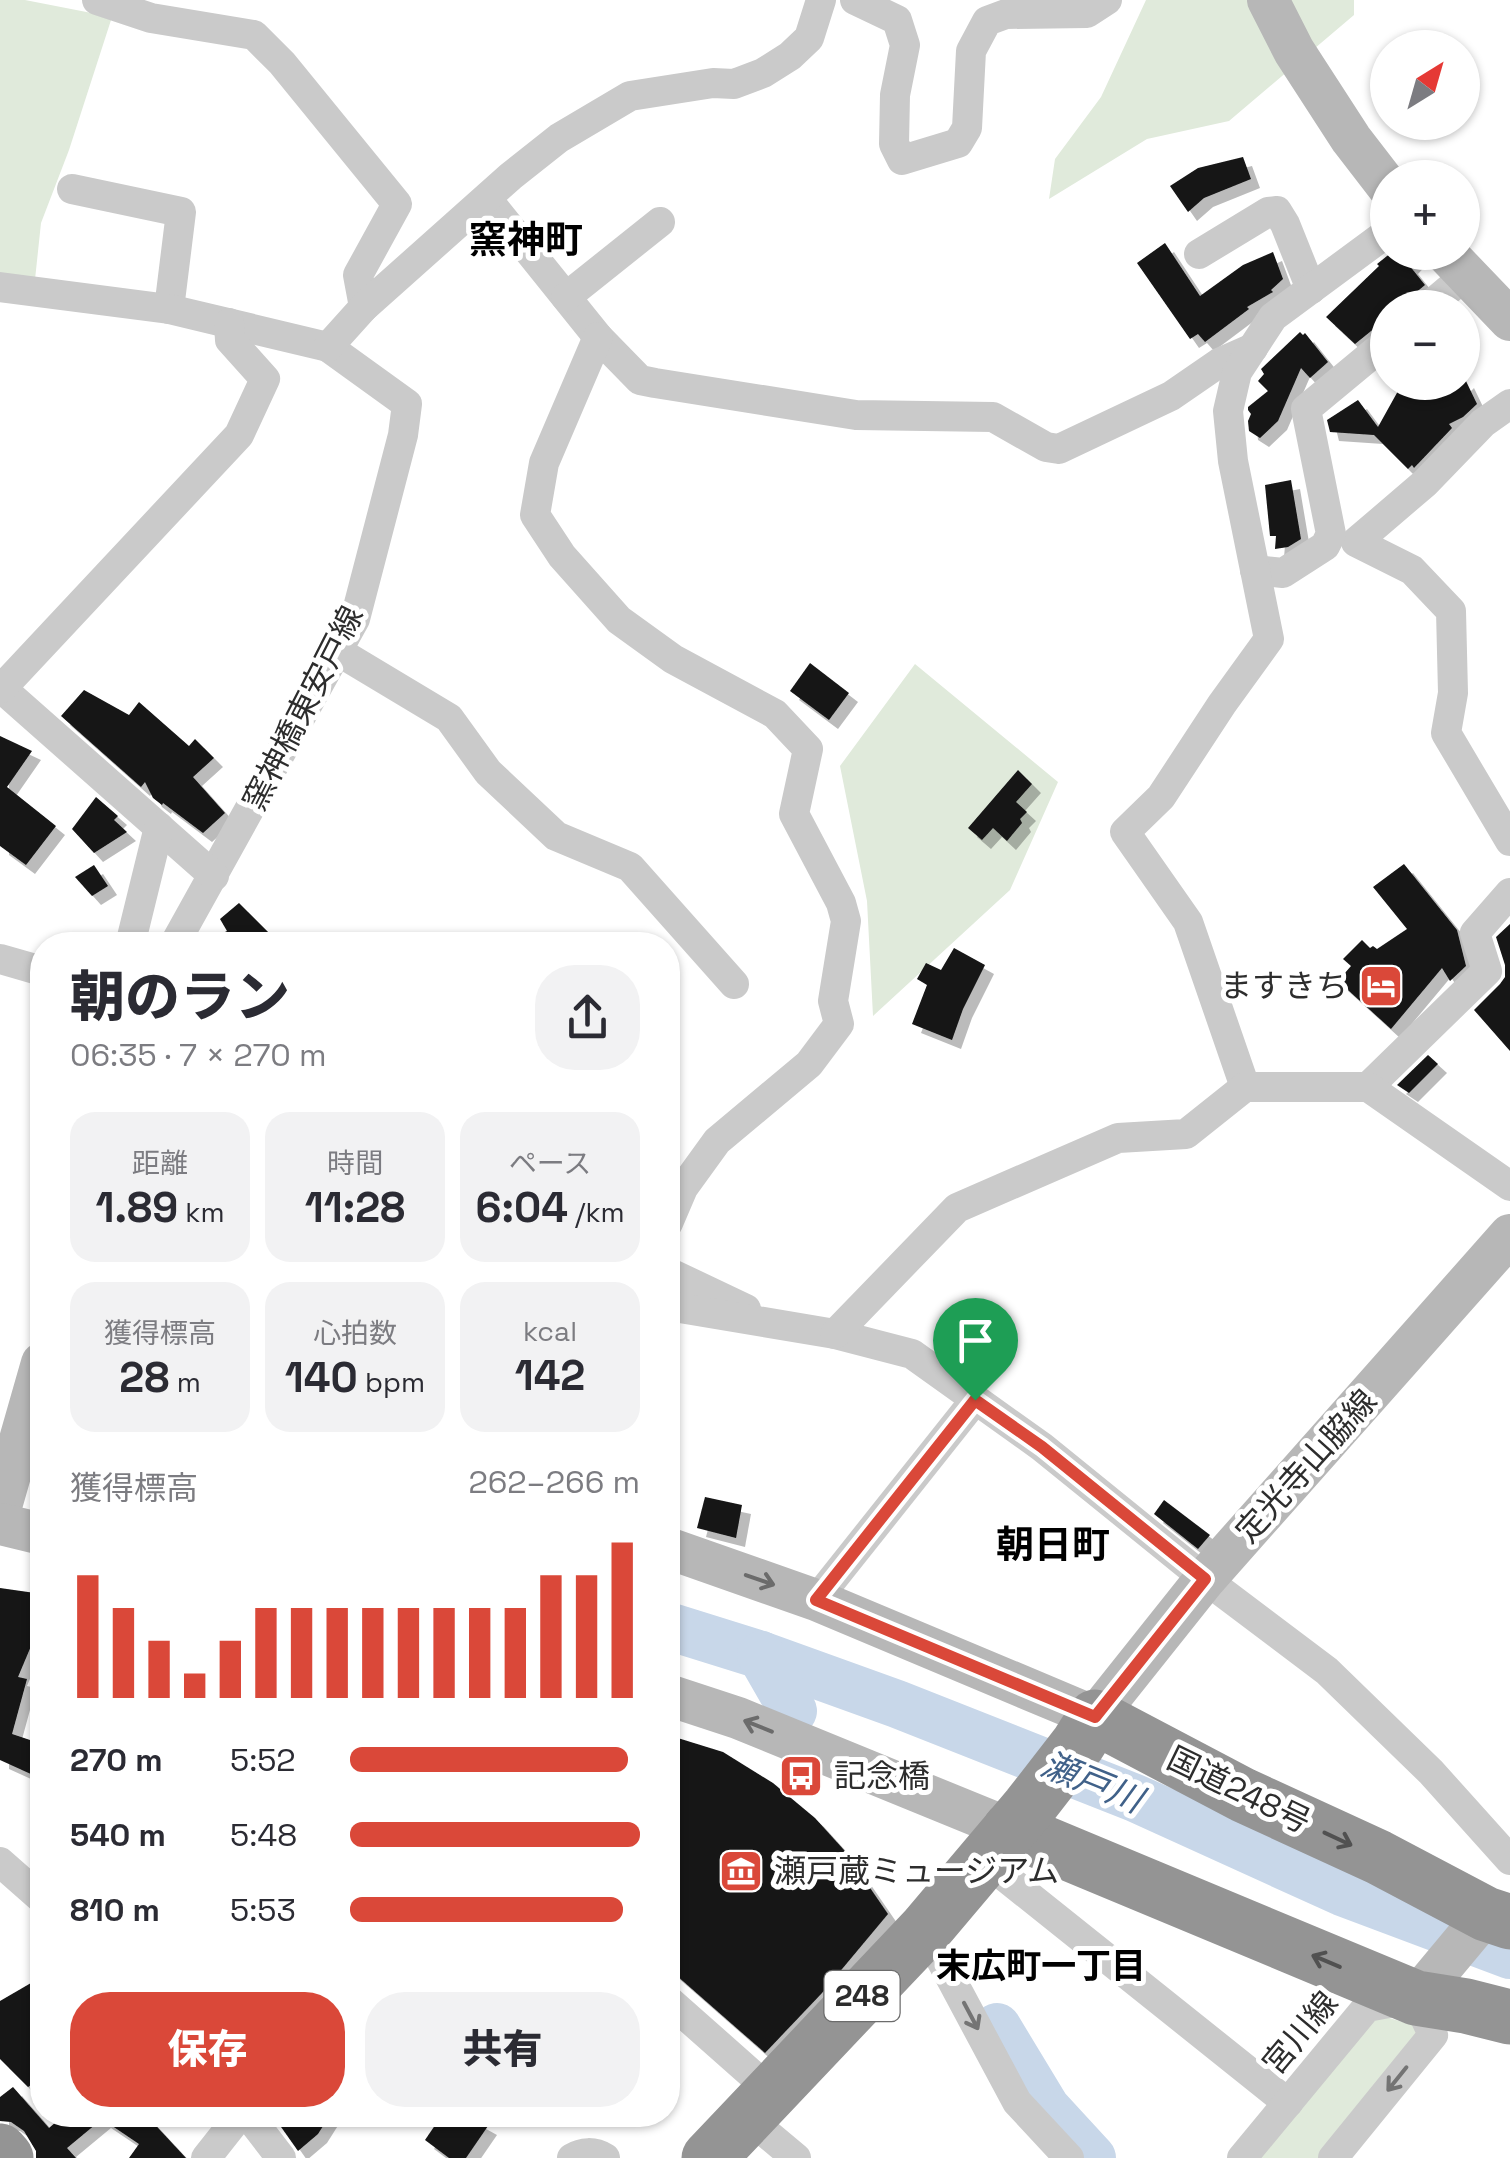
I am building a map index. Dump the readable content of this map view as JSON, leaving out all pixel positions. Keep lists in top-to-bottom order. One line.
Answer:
{"streets":{"highway":["国道248号","248"],"main road":["定光寺山脇線"],"street":["窯神橋東安戸線","宮川線"]},"crossings":[["定光寺山脇線","国道248号"],["定光寺山脇線","248"],["国道248号","248"]],"districts":["窯神町","朝日町","末広町一丁目"],"water":["瀬戸川"],"places":{"hotel":["ますきち"],"bus stop":["記念橋"],"museum":["瀬戸蔵ミュージアム"]},"north":"top right","page":{"map_buttons":["+","−"],"heading":["朝のラン","06:35 · 7 × 270 m"],"stats":[["距離","1.89 km"],["時間","11:28"],["ペース","6:04 /km"],["獲得標高","28 m"],["心拍数","140 bpm"],["kcal","142"]],"chart":["獲得標高","262–266 m"],"list":[{"name":"270 m","note":"5:52"},{"name":"540 m","note":"5:48"},{"name":"810 m","note":"5:53"}],"buttons":["保存","共有"]}}
